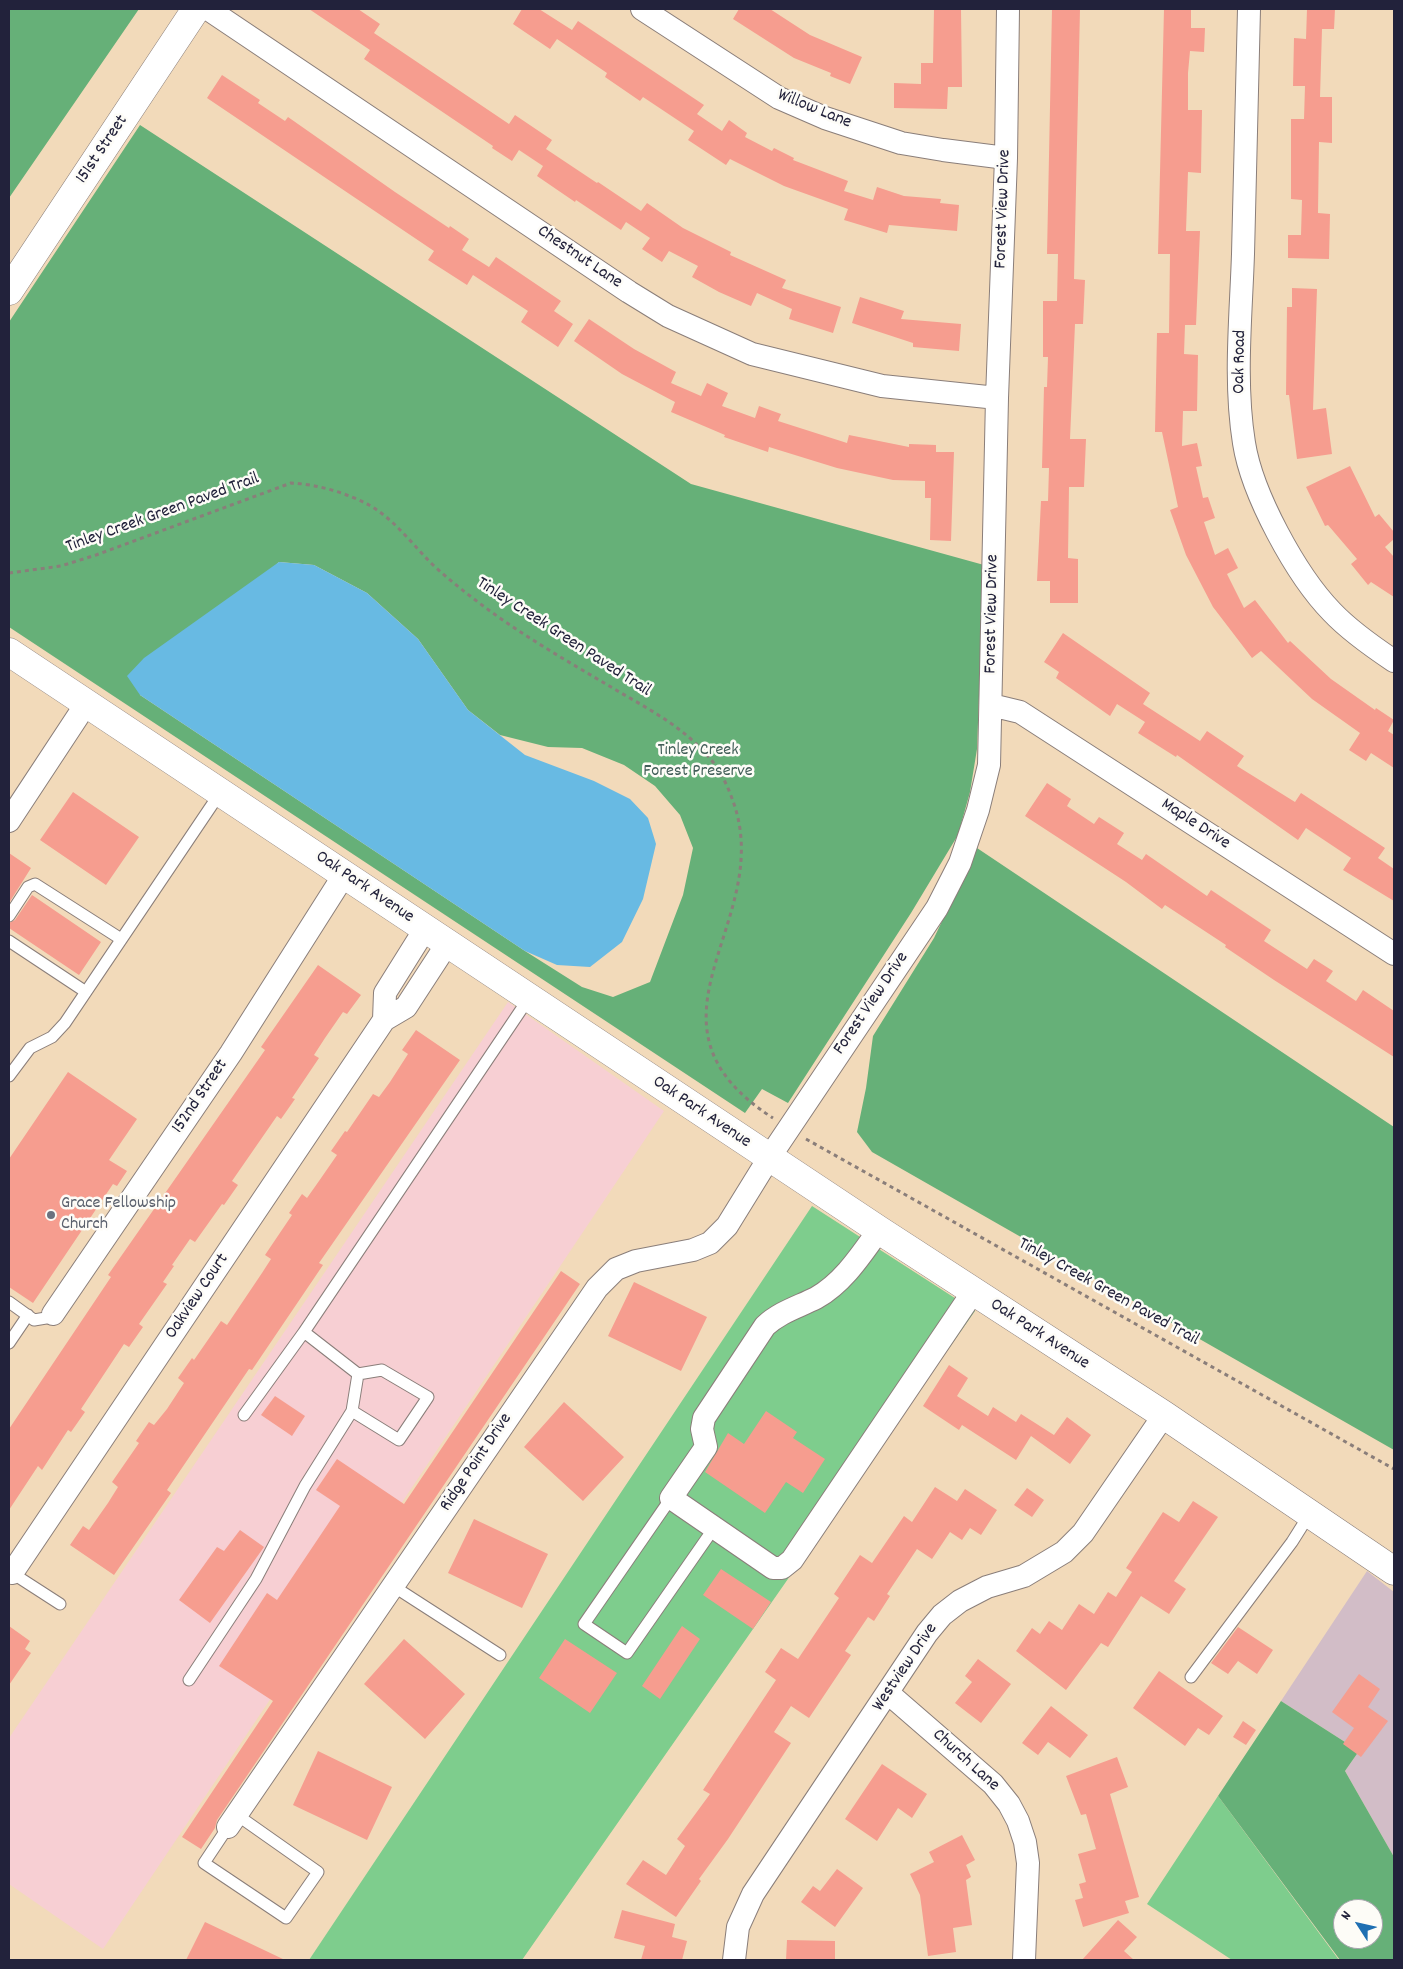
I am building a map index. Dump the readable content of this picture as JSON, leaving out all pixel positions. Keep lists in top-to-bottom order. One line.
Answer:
{"streets":{"street":["Willow Lane","151st Street","Forest View Drive","Chestnut Lane","Oak Road","Maple Drive","Oak Park Avenue","152nd Street","Oakview Court","Ridge Point Drive","Westview Drive","Church Lane"],"path":["Tinley Creek Green Paved Trail"]},"crossings":[["Willow Lane","Forest View Drive"],["Forest View Drive","Chestnut Lane"],["Forest View Drive","Maple Drive"],["Forest View Drive","Oak Park Avenue"],["Forest View Drive","Ridge Point Drive"],["Oak Park Avenue","152nd Street"],["Oak Park Avenue","Oakview Court"],["Oak Park Avenue","Ridge Point Drive"],["Oak Park Avenue","Westview Drive"],["Westview Drive","Church Lane"]],"parks":["Tinley Creek Forest Preserve"],"places":["Grace Fellowship Church"],"north":"top left"}
